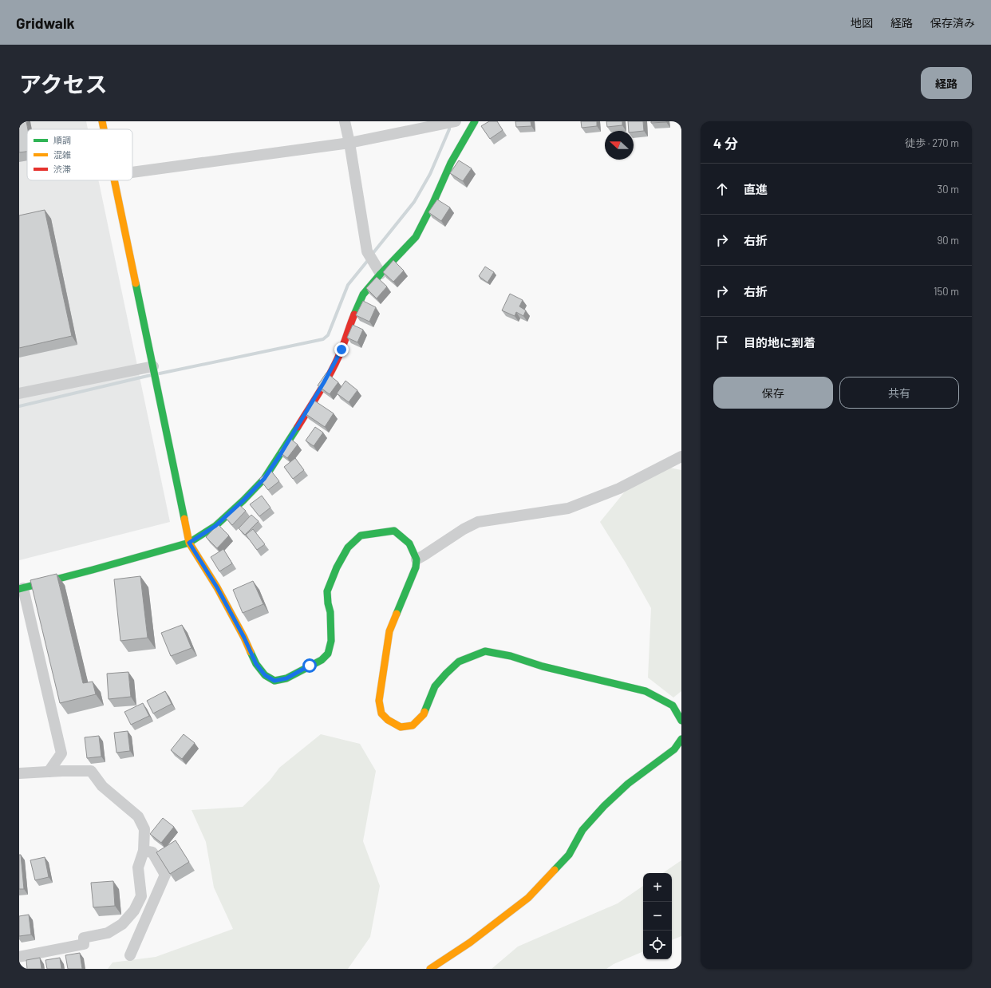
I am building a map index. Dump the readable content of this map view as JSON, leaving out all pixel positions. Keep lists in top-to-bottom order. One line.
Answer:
{"legend":["順調","混雑","渋滞"],"north":"left","page":{"header":"Gridwalk","nav":["地図","経路","保存済み"],"title":"アクセス","buttons":["経路",["保存","共有"]],"heading":["4 分","徒歩 · 270 m"],"list":[["直進","30 m"],["右折","90 m"],["右折","150 m"],"目的地に到着"],"map_buttons":["+","−"]}}
